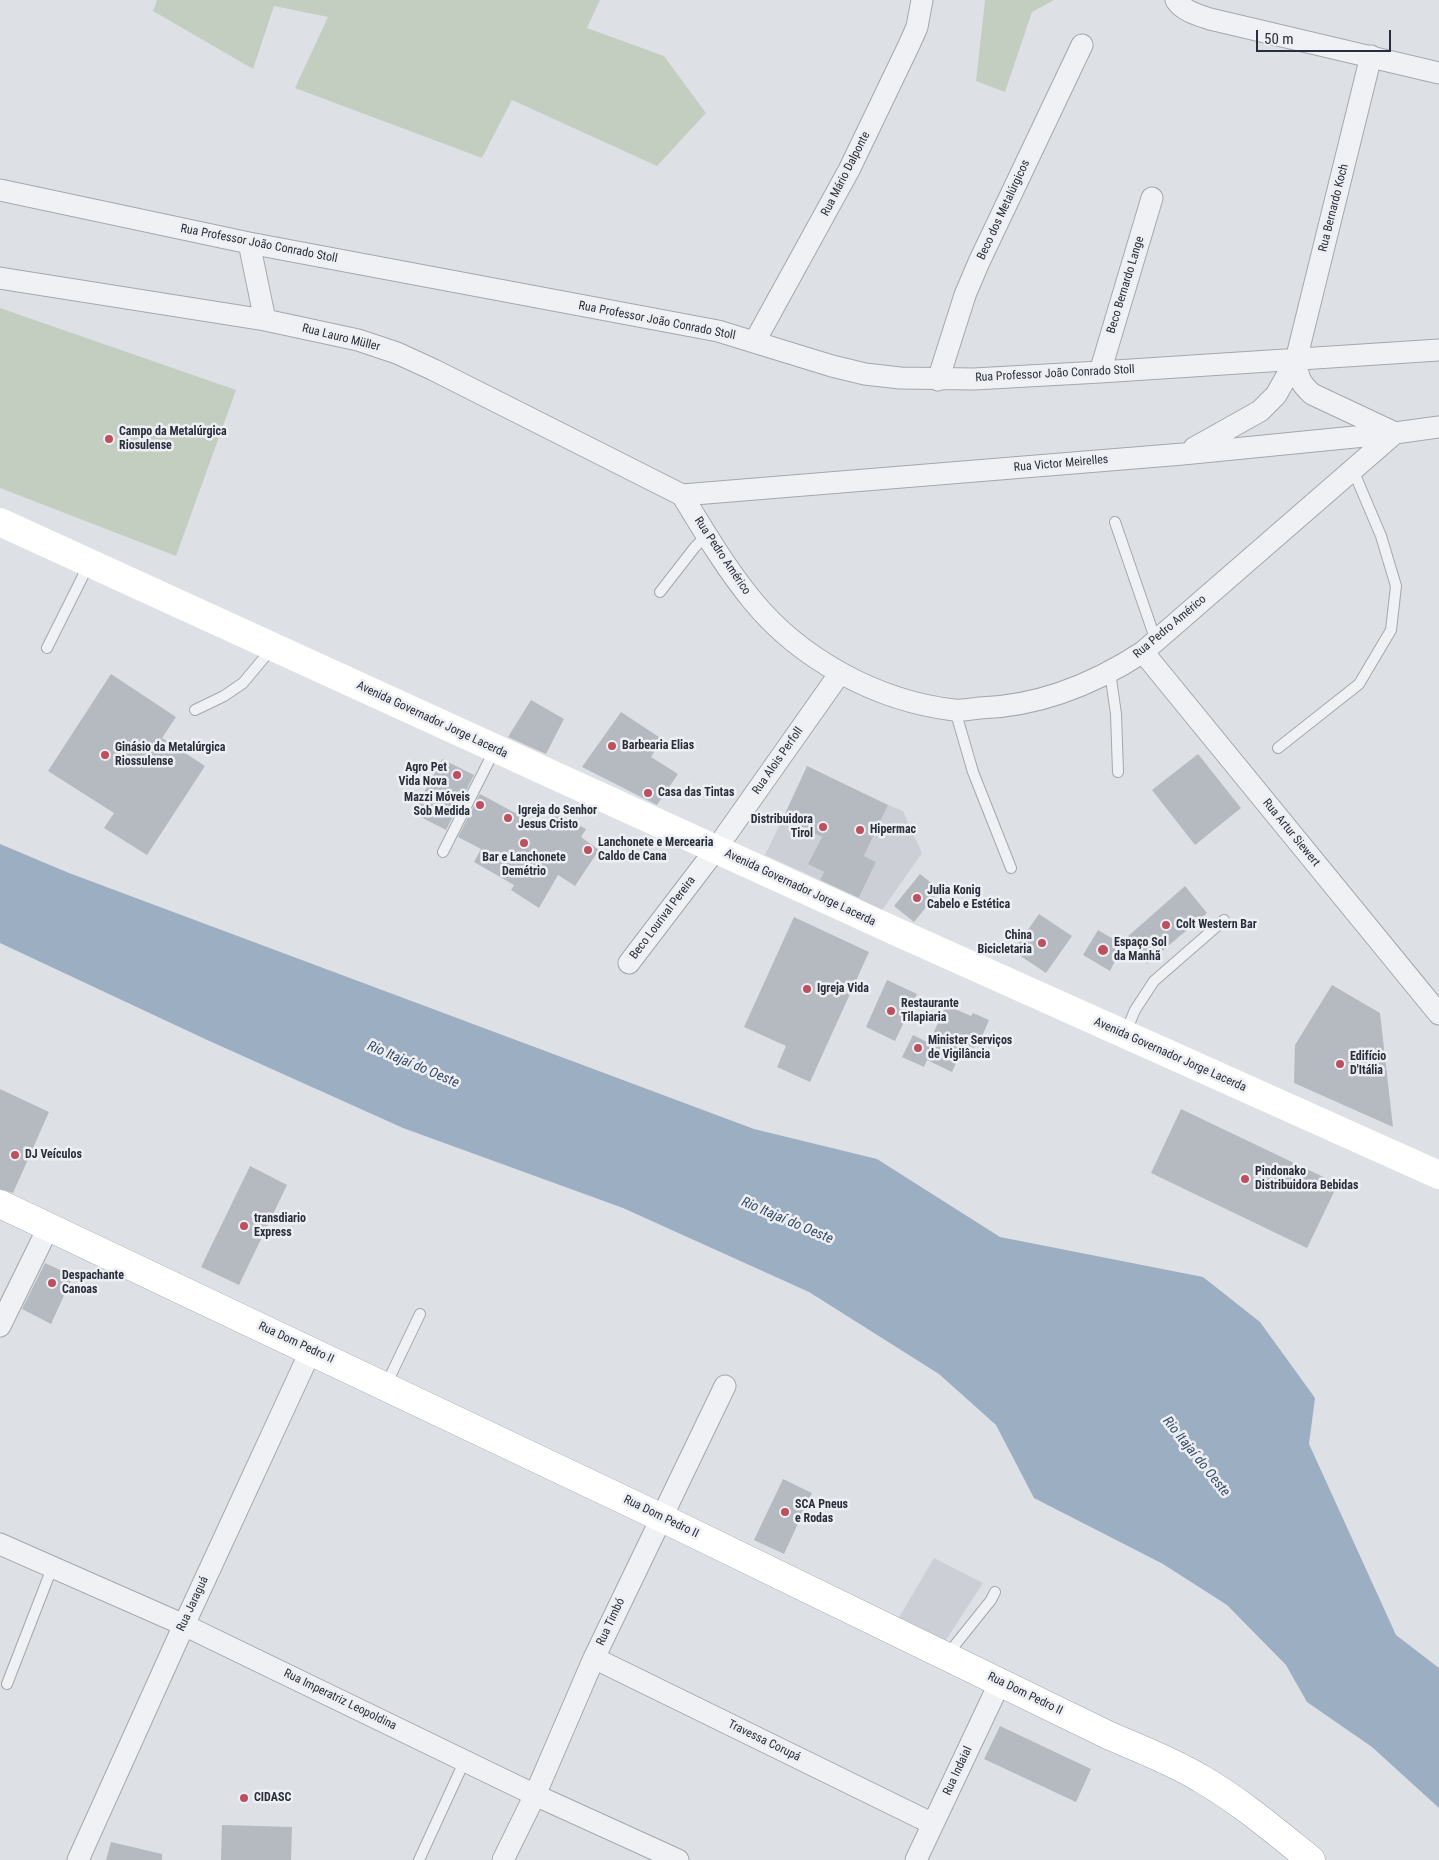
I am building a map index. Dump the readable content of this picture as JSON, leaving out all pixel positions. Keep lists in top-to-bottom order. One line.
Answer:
{"streets":{"main road":["Avenida Governador Jorge Lacerda","Rua Dom Pedro II"],"street":["Rua Mário Dalponte","Rua Bernardo Koch","Beco dos Metalúrgicos","Rua Professor João Conrado Stoll","Beco Bernardo Lange","Rua Lauro Müller","Rua Victor Meirelles","Rua Pedro Américo","Rua Alois Perfoll","Rua Artur Siewert","Beco Lourival Pereira","Rua Jaraguá","Rua Timbó","Rua Imperatriz Leopoldina","Travessa Corupá","Rua Indaial"]},"crossings":[["Rua Mário Dalponte","Rua Professor João Conrado Stoll"],["Rua Bernardo Koch","Rua Professor João Conrado Stoll"],["Rua Bernardo Koch","Rua Victor Meirelles"],["Rua Bernardo Koch","Rua Pedro Américo"],["Beco dos Metalúrgicos","Rua Professor João Conrado Stoll"],["Rua Professor João Conrado Stoll","Beco Bernardo Lange"],["Rua Lauro Müller","Rua Victor Meirelles"],["Rua Lauro Müller","Rua Pedro Américo"],["Rua Victor Meirelles","Rua Pedro Américo"],["Rua Pedro Américo","Rua Alois Perfoll"],["Rua Pedro Américo","Rua Artur Siewert"],["Avenida Governador Jorge Lacerda","Rua Alois Perfoll"],["Avenida Governador Jorge Lacerda","Beco Lourival Pereira"],["Rua Alois Perfoll","Beco Lourival Pereira"],["Rua Dom Pedro II","Rua Jaraguá"],["Rua Dom Pedro II","Rua Timbó"],["Rua Dom Pedro II","Rua Indaial"],["Rua Jaraguá","Rua Imperatriz Leopoldina"],["Rua Timbó","Rua Imperatriz Leopoldina"],["Rua Timbó","Travessa Corupá"],["Travessa Corupá","Rua Indaial"]],"water":["Rio Itajaí do Oeste"],"places":["Campo da Metalúrgica Riosulense","Barbearia Elias","Ginásio da Metalúrgica Riossulense","Agro Pet Vida Nova","Casa das Tintas","Mazzi Móveis Sob Medida","Igreja do Senhor Jesus Cristo","Distribuidora Tirol","Hipermac","Bar e Lanchonete Demétrio","Lanchonete e Mercearia Caldo de Cana","Julia Konig Cabelo e Estética","Colt Western Bar","China Bicicletaria","Espaço Sol da Manhã","Igreja Vida","Restaurante Tilapiaria","Minister Serviços de Vigilância","Edifício D'Itália","DJ Veículos","Pindonako Distribuidora Bebidas","transdiario Express","Despachante Canoas","SCA Pneus e Rodas","CIDASC"],"scale_bar":"50 m"}
